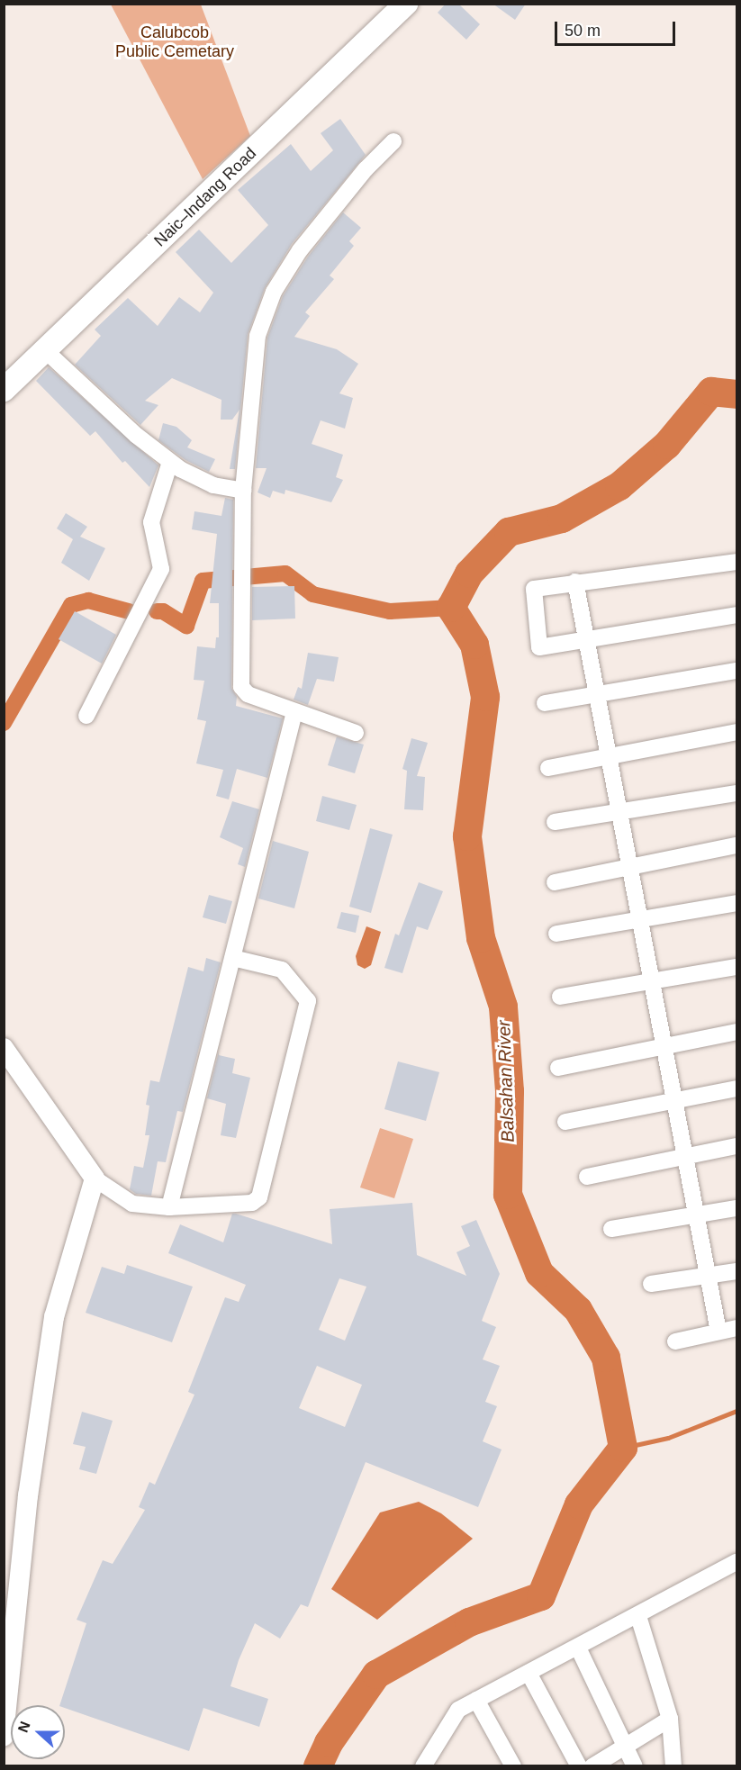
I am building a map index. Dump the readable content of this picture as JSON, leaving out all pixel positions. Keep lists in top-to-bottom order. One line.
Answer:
{"streets":{"main road":["Naic–Indang Road"]},"water":["Balsahan River"],"parks":["Calubcob Public Cemetary"],"scale_bar":"50 m","north":"left"}
